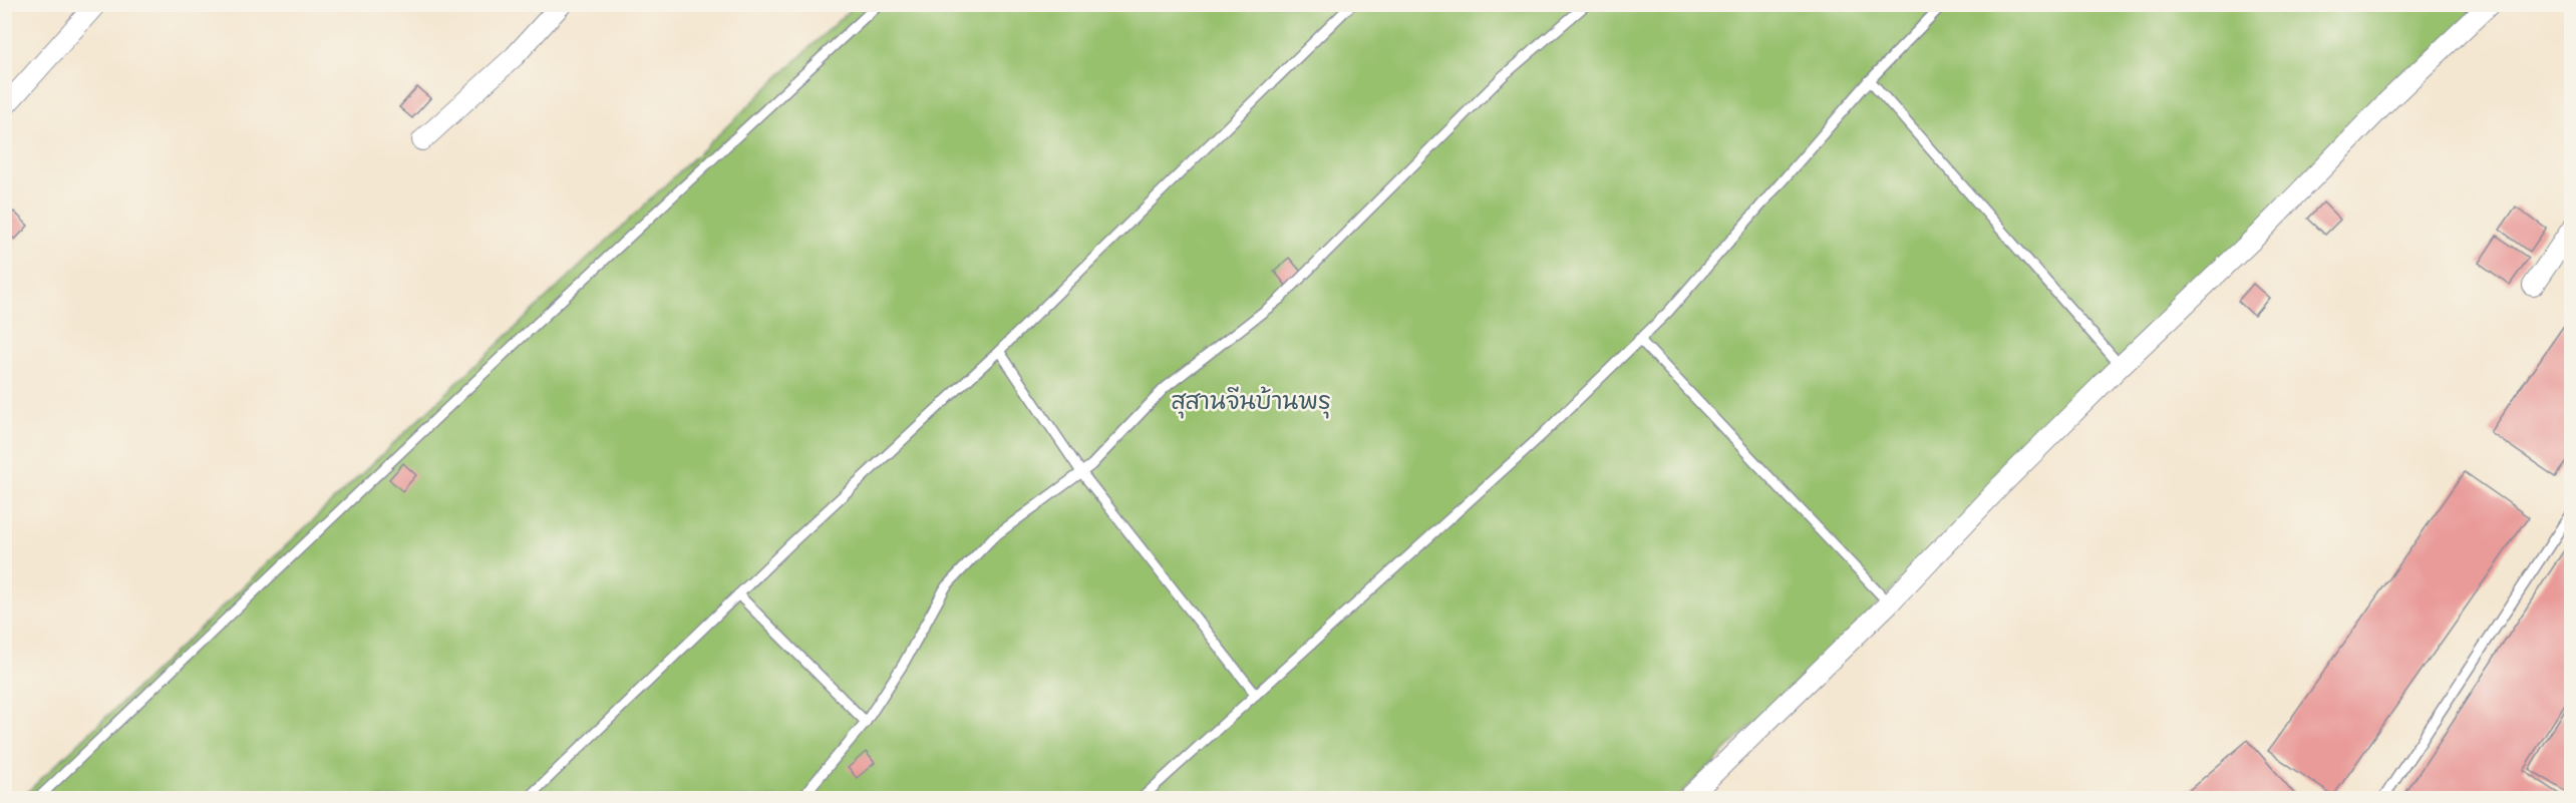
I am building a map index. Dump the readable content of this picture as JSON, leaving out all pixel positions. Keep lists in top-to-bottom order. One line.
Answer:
{"parks":["สุสานจีนบ้านพรุ"]}
